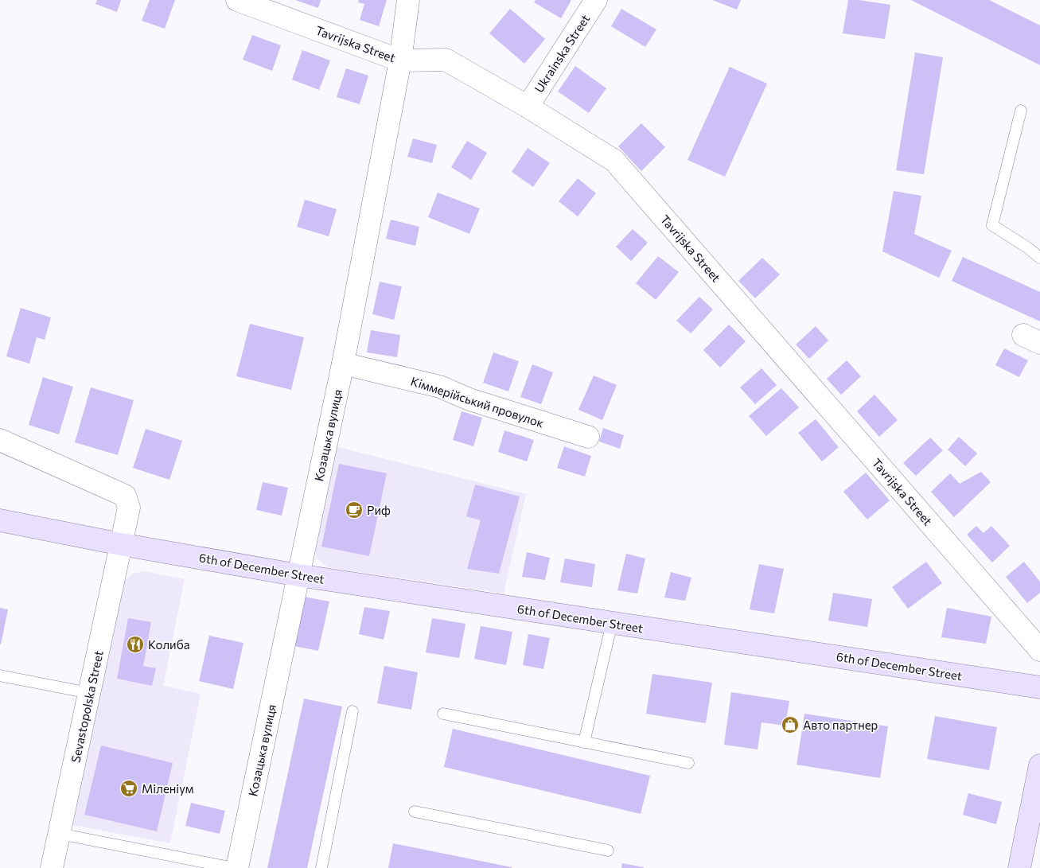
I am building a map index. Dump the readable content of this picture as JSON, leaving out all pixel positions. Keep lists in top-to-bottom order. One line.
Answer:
{"streets":{"street":["Tavrijska Street","Ukrainska Street","Кіммерійський провулок","Козацька вулиця","6th of December Street","Sevastopolska Street"]},"crossings":[["Tavrijska Street","Ukrainska Street"],["Tavrijska Street","Козацька вулиця"],["Кіммерійський провулок","Козацька вулиця"],["Козацька вулиця","6th of December Street"],["6th of December Street","Sevastopolska Street"]],"places":{"cafe":["Риф"],"restaurant":["Колиба"],"shop":["Авто партнер"],"supermarket":["Міленіум"]}}
